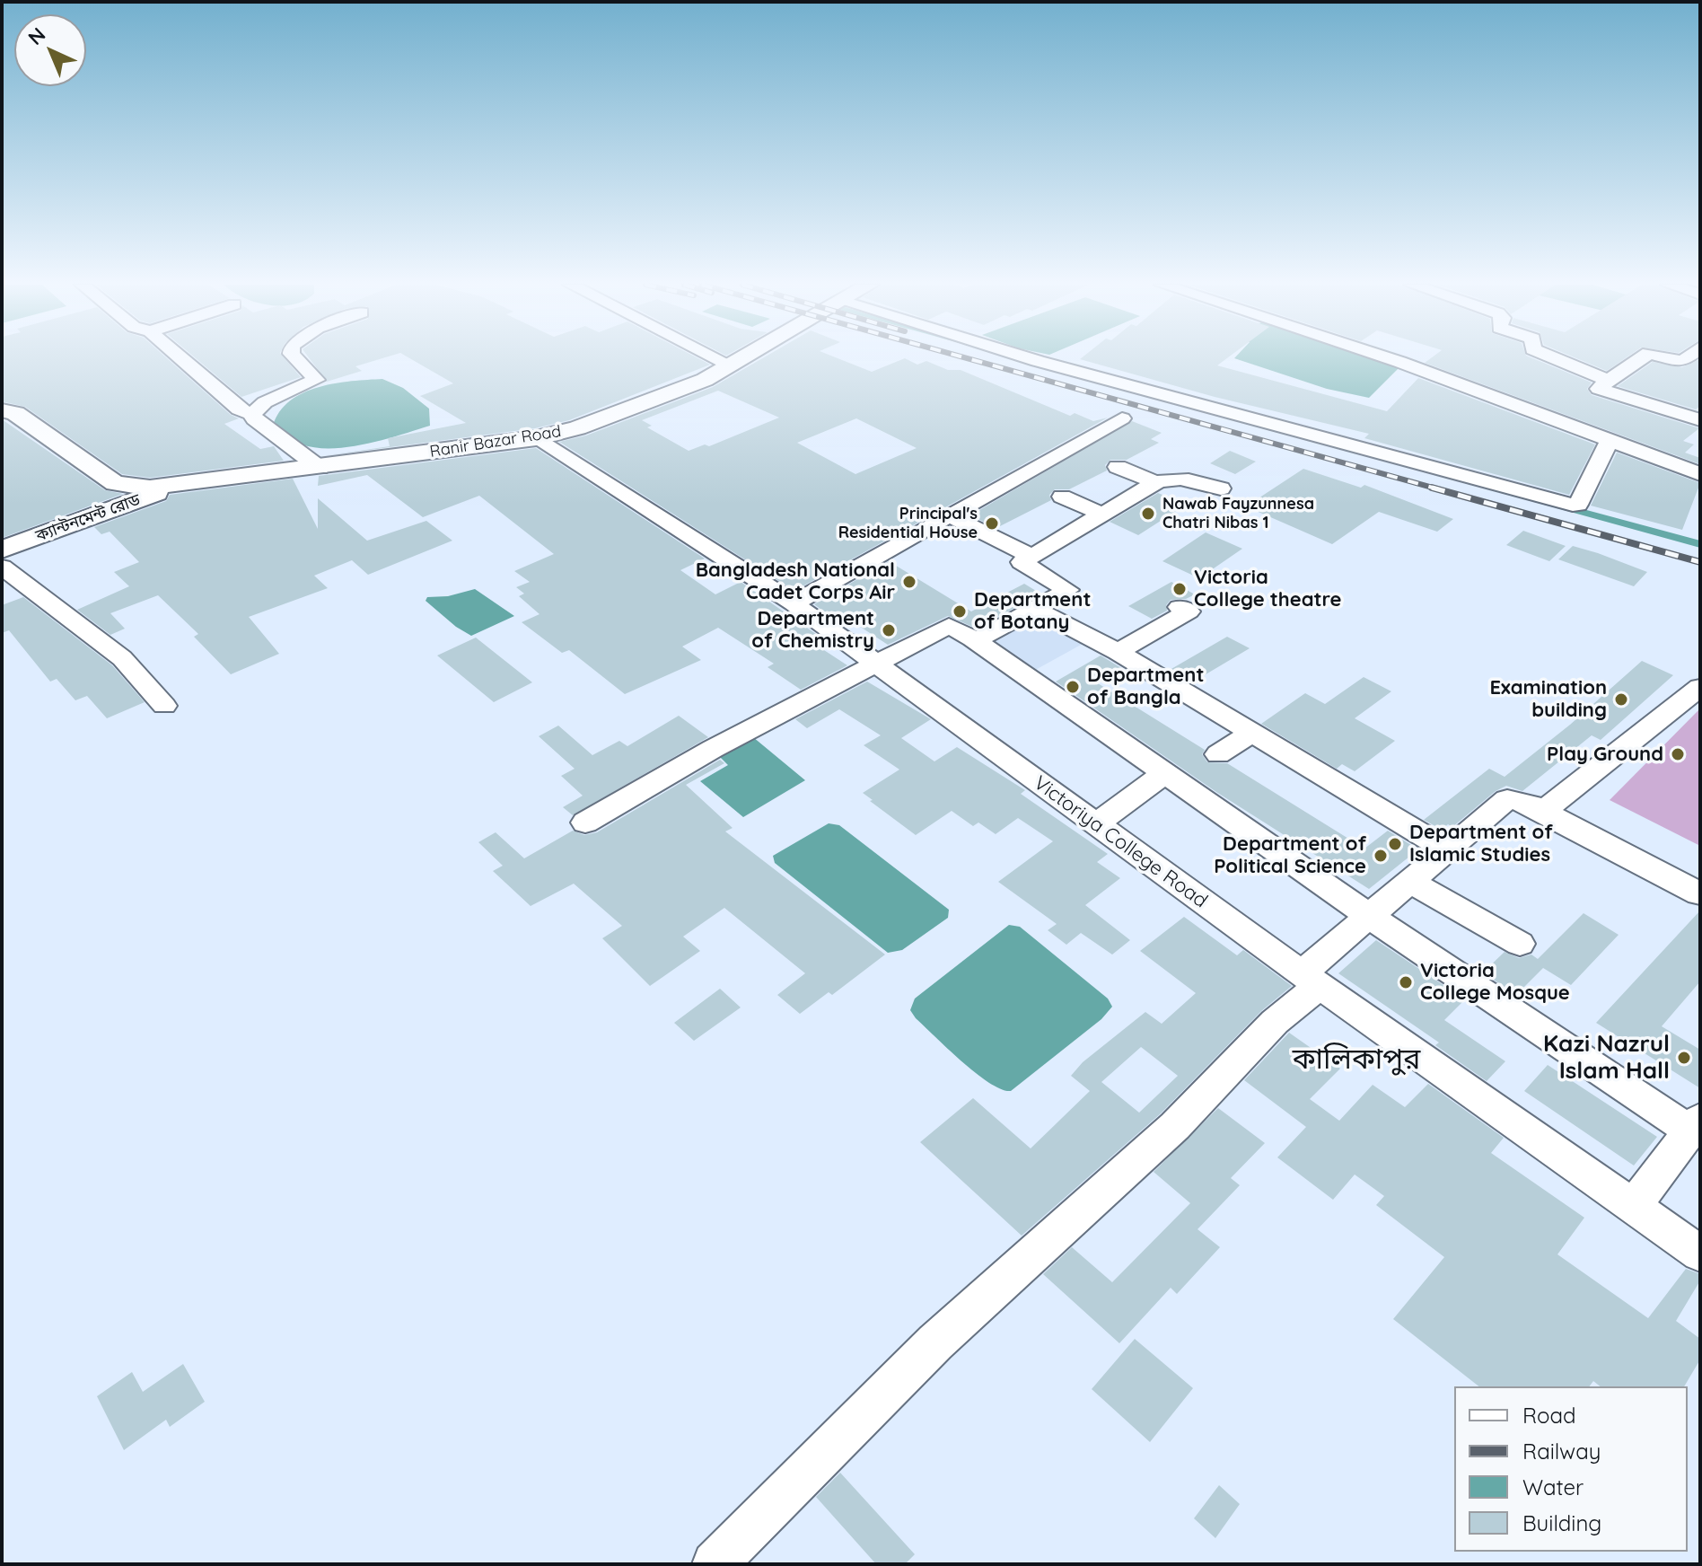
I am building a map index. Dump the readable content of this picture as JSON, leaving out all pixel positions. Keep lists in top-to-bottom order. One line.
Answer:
{"streets":{"main road":["Ranir Bazar Road","ক্যান্টনমেন্ট রোড"],"street":["Victoriya College Road"]},"crossings":[["Ranir Bazar Road","ক্যান্টনমেন্ট রোড"],["Ranir Bazar Road","Victoriya College Road"]],"districts":["কালিকাপুর"],"places":["Nawab Fayzunnesa Chatri Nibas 1","Principal's Residential House","Bangladesh National Cadet Corps Air","Victoria College theatre","Department of Botany","Department of Chemistry","Department of Bangla","Examination building","Play Ground","Department of Islamic Studies","Department of Political Science","Victoria College Mosque","Kazi Nazrul Islam Hall"],"legend":["Road","Railway","Water","Building"],"north":"top left"}
